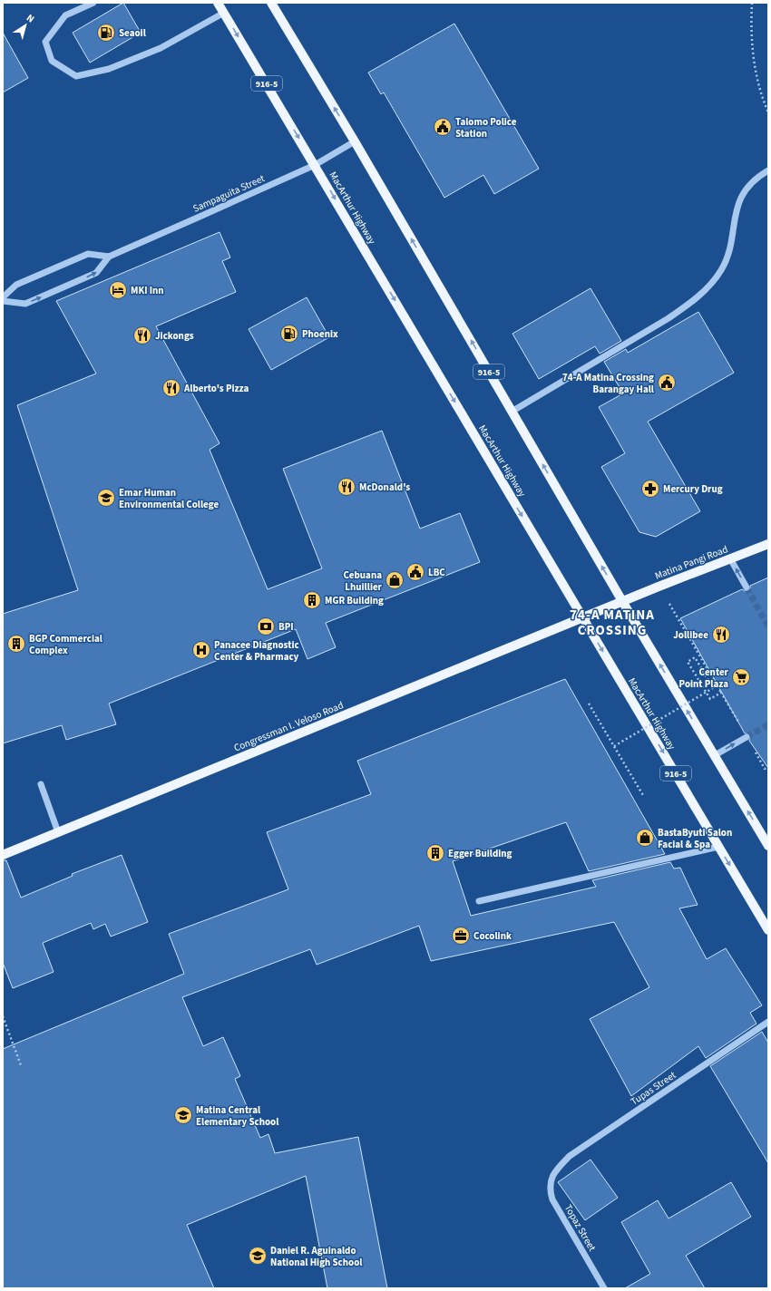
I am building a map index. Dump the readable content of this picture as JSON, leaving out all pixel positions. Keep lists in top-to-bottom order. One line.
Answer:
{"streets":{"main road":["916-5","MacArthur Highway","Matina Pangi Road","Congressman I. Veloso Road"],"street":["Sampaguita Street","Tupas Street","Topaz Street"]},"crossings":[["916-5","Sampaguita Street"],["916-5","Matina Pangi Road"],["Sampaguita Street","MacArthur Highway"],["MacArthur Highway","Matina Pangi Road"],["MacArthur Highway","Congressman I. Veloso Road"],["Matina Pangi Road","Congressman I. Veloso Road"],["Tupas Street","Topaz Street"]],"districts":["74-A MATINA CROSSING"],"places":{"fuel station":["Seaoil","Phoenix"],"public building":["Talomo Police Station","74-A Matina Crossing Barangay Hall","LBC"],"hotel":["MKI Inn"],"restaurant":["Jickongs","Alberto's Pizza","McDonald's","Jollibee"],"pharmacy":["Mercury Drug"],"school or university":["Emar Human Environmental College","Matina Central Elementary School","Daniel R. Aguinaldo National High School"],"shop":["Cebuana Lhuillier","BastaByuti Salon Facial & Spa"],"building":["MGR Building","BGP Commercial Complex","Egger Building"],"bank":["BPI"],"hospital":["Panacee Diagnostic Center & Pharmacy"],"supermarket":["Center Point Plaza"],"office":["Cocolink"]},"north":"top right"}
